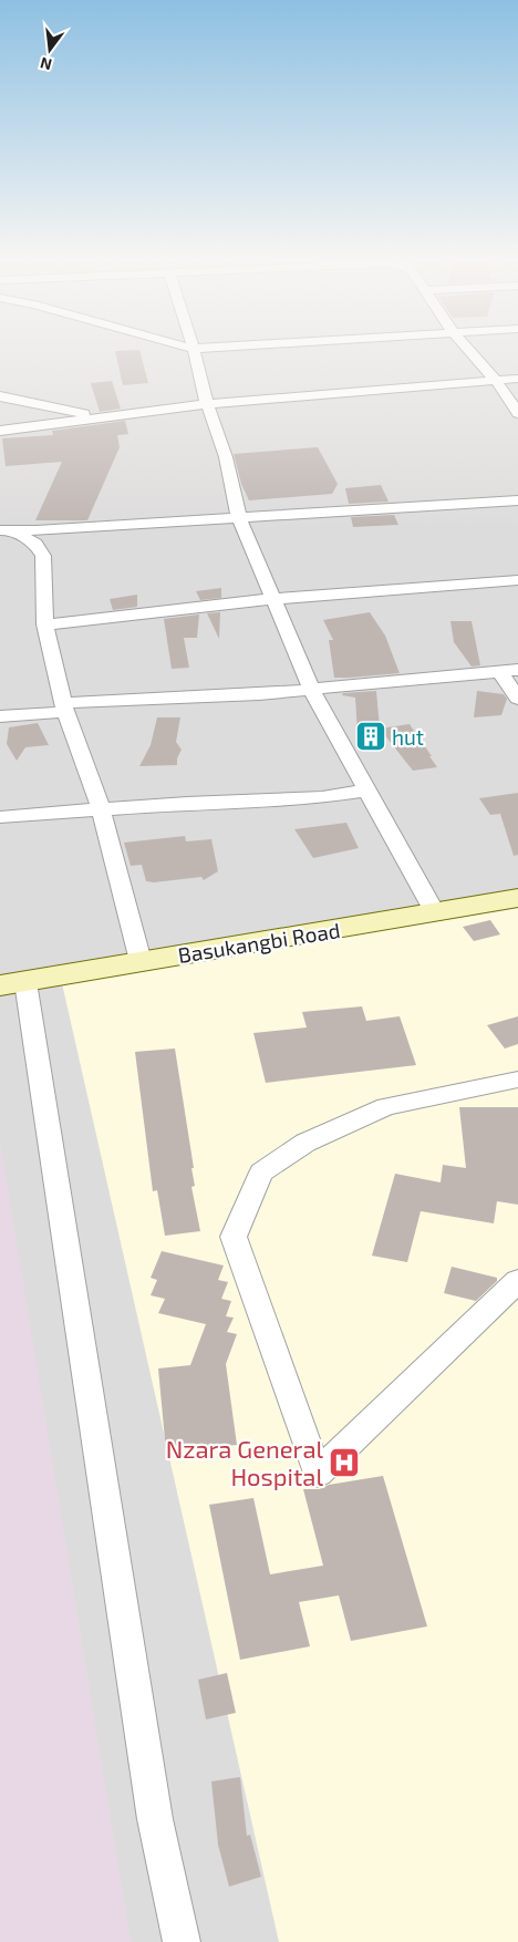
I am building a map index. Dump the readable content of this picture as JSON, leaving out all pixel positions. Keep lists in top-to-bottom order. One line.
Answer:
{"streets":{"street":["Basukangbi Road"]},"places":{"building":["hut"],"hospital":["Nzara General Hospital"]},"north":"bottom"}
